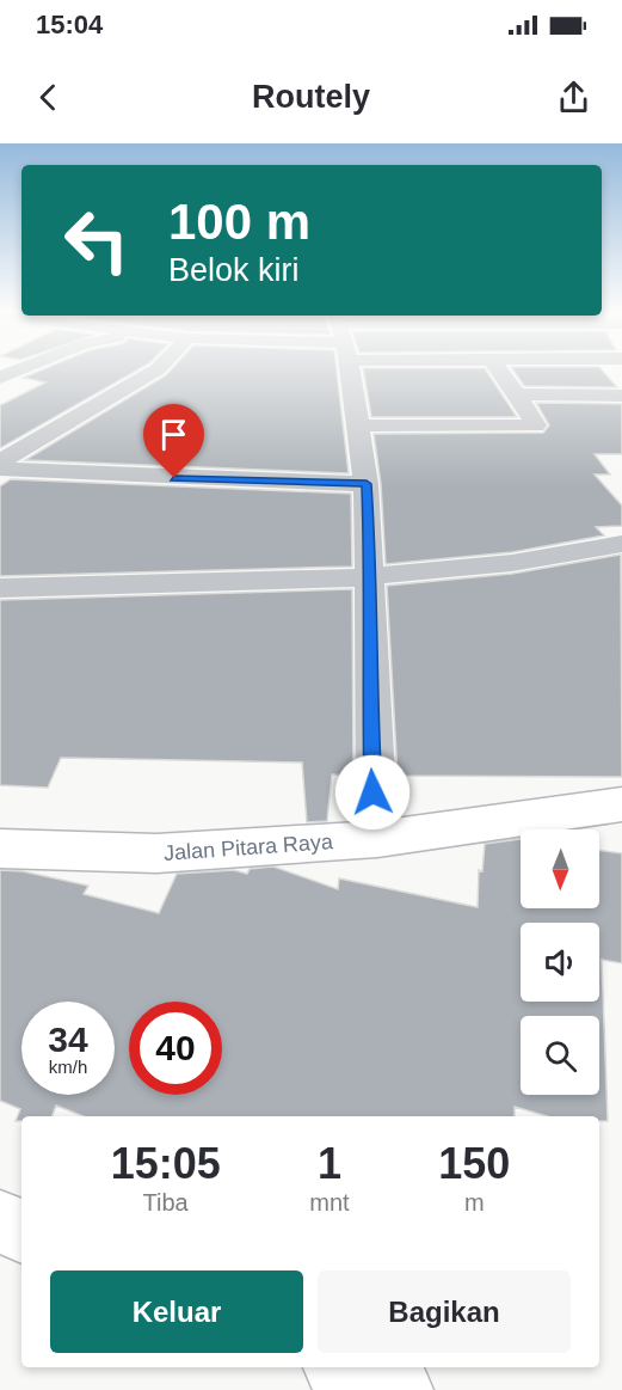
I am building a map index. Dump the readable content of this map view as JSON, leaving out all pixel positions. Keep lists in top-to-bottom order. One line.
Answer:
{"streets":{"main road":["Jalan Pitara Raya"]},"north":"bottom","page":{"status":"15:04","header":"Routely","turn":["100 m","Belok kiri"],"speed":"34 km/h","limit":"40","eta":["15:05","Tiba","1","mnt","150","m"],"buttons":["Keluar","Bagikan"]}}
